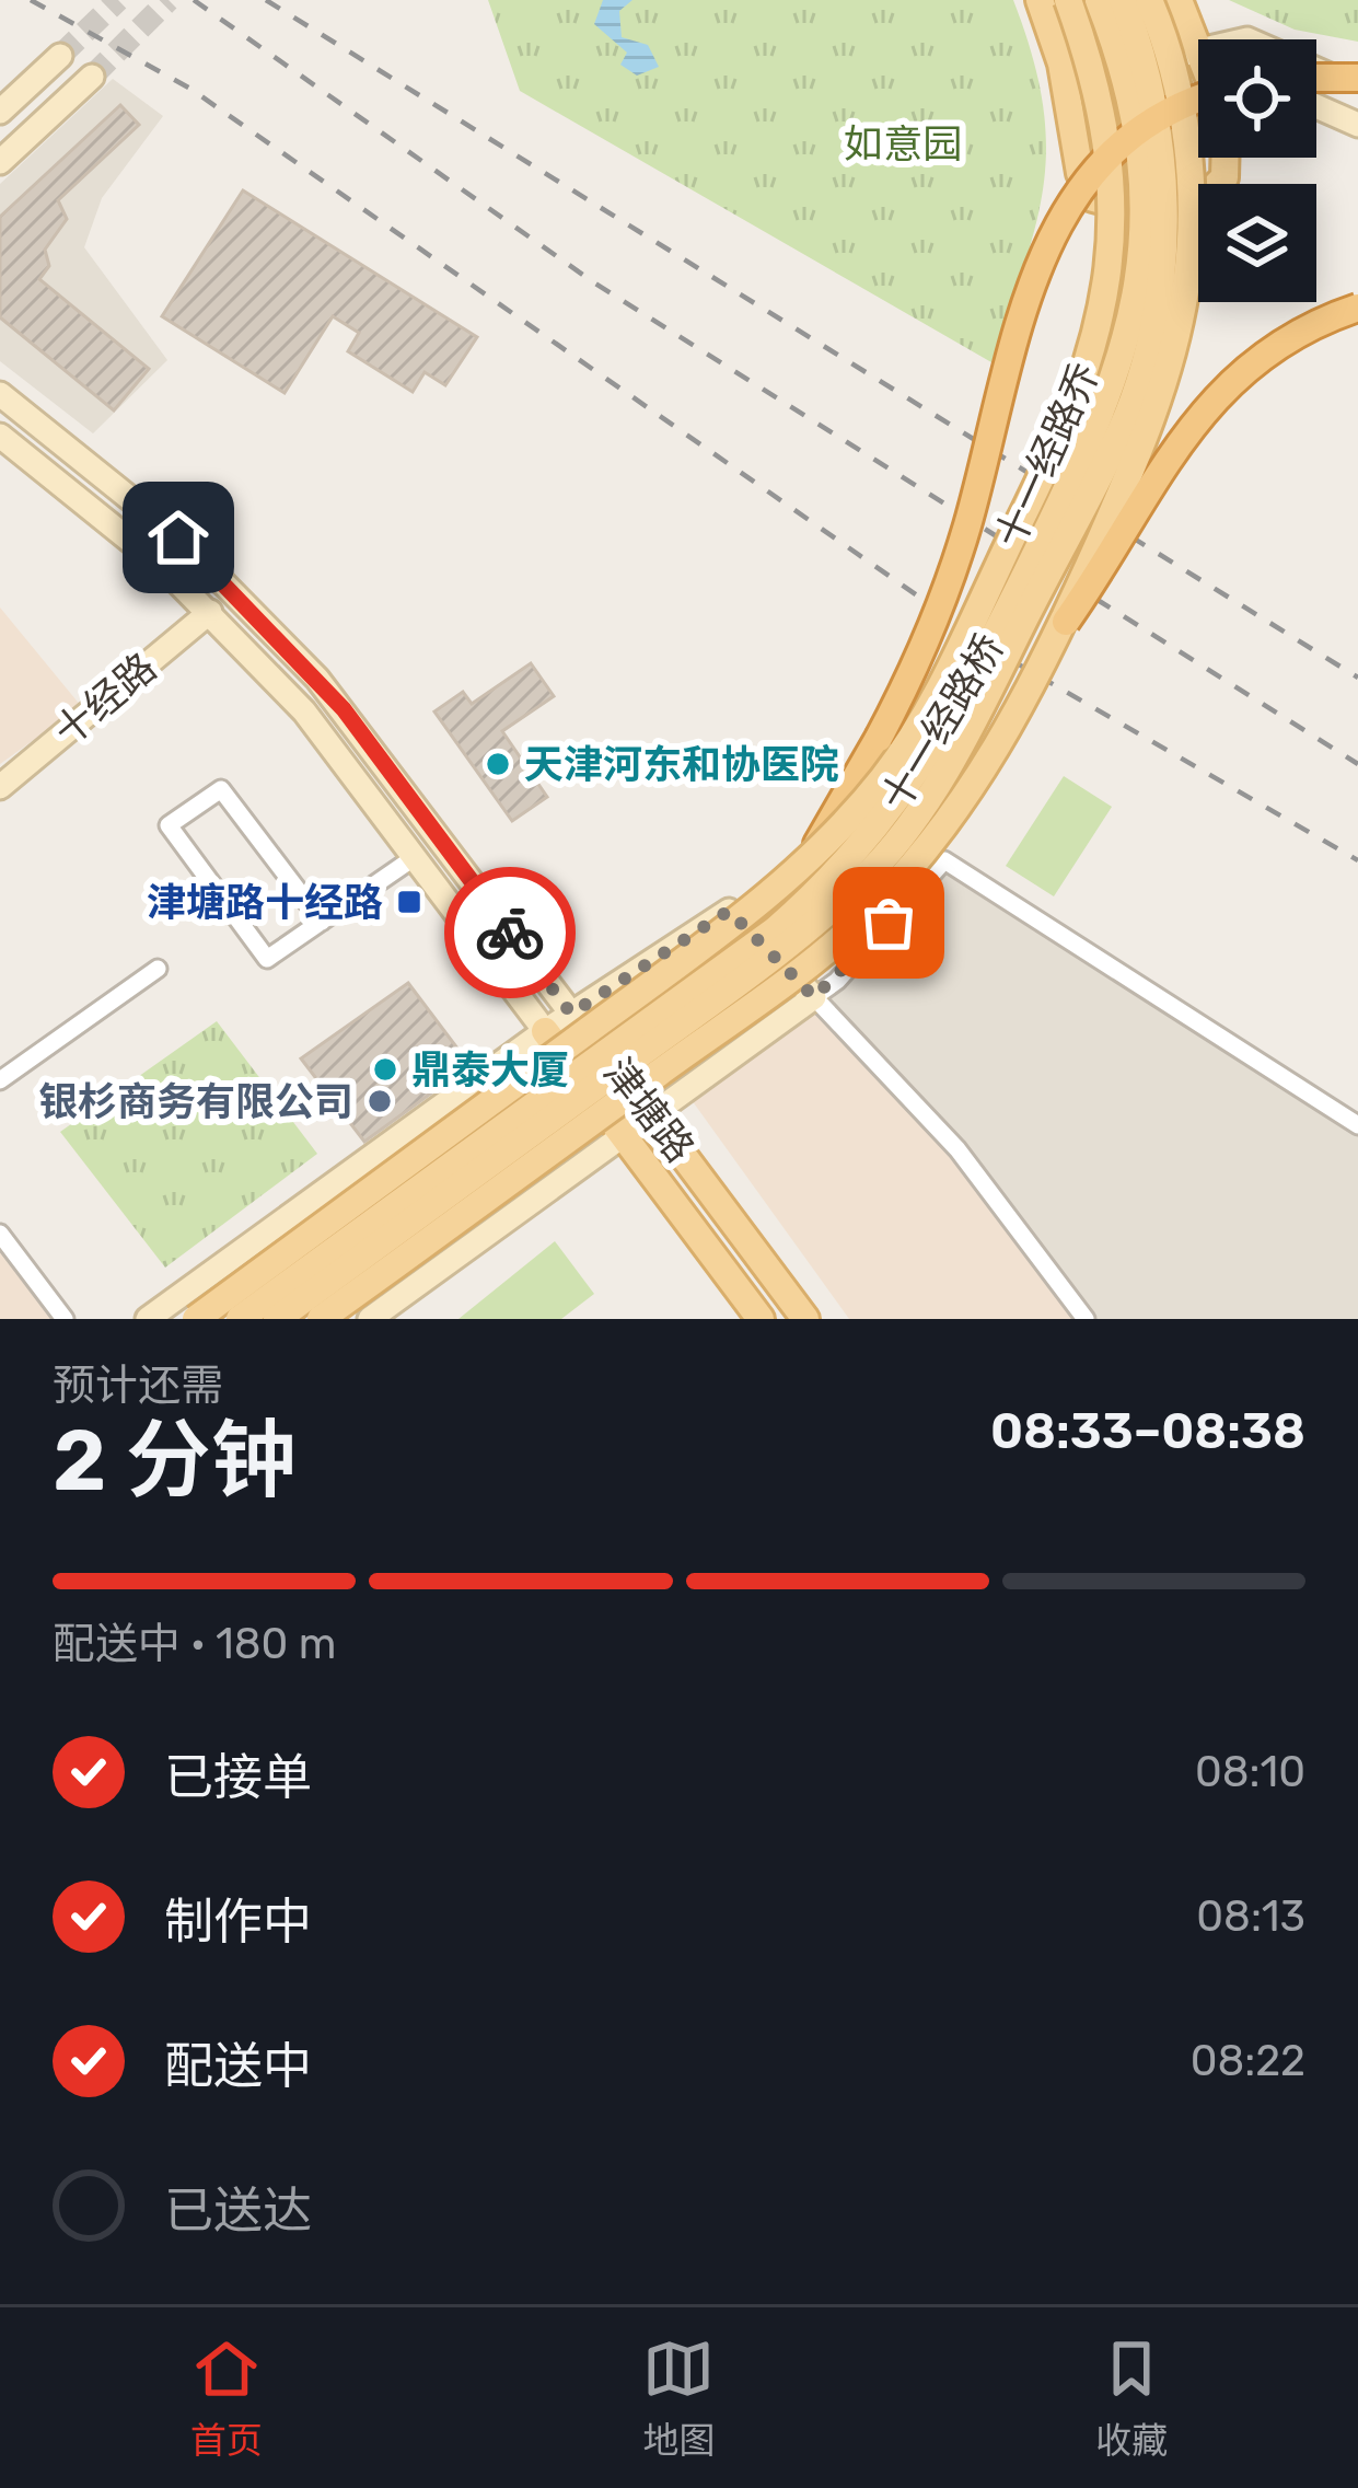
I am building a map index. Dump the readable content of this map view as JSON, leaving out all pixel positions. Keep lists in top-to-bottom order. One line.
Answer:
{"streets":{"main road":["十一经路乔","十经路","十一经路桥","津塘路"]},"crossings":[["十经路","津塘路"]],"parks":["如意园"],"places":{"other":["天津河东和协医院","鼎泰大厦","银杉商务有限公司"],"transit":["津塘路十经路"]},"page":{"heading":["2 分钟","预计还需","08:33–08:38"],"bar":"配送中 · 180 m","list":[["已接单","08:10"],["制作中","08:13"],["配送中","08:22"],"已送达"],"tabs":["首页","地图","收藏"]}}
